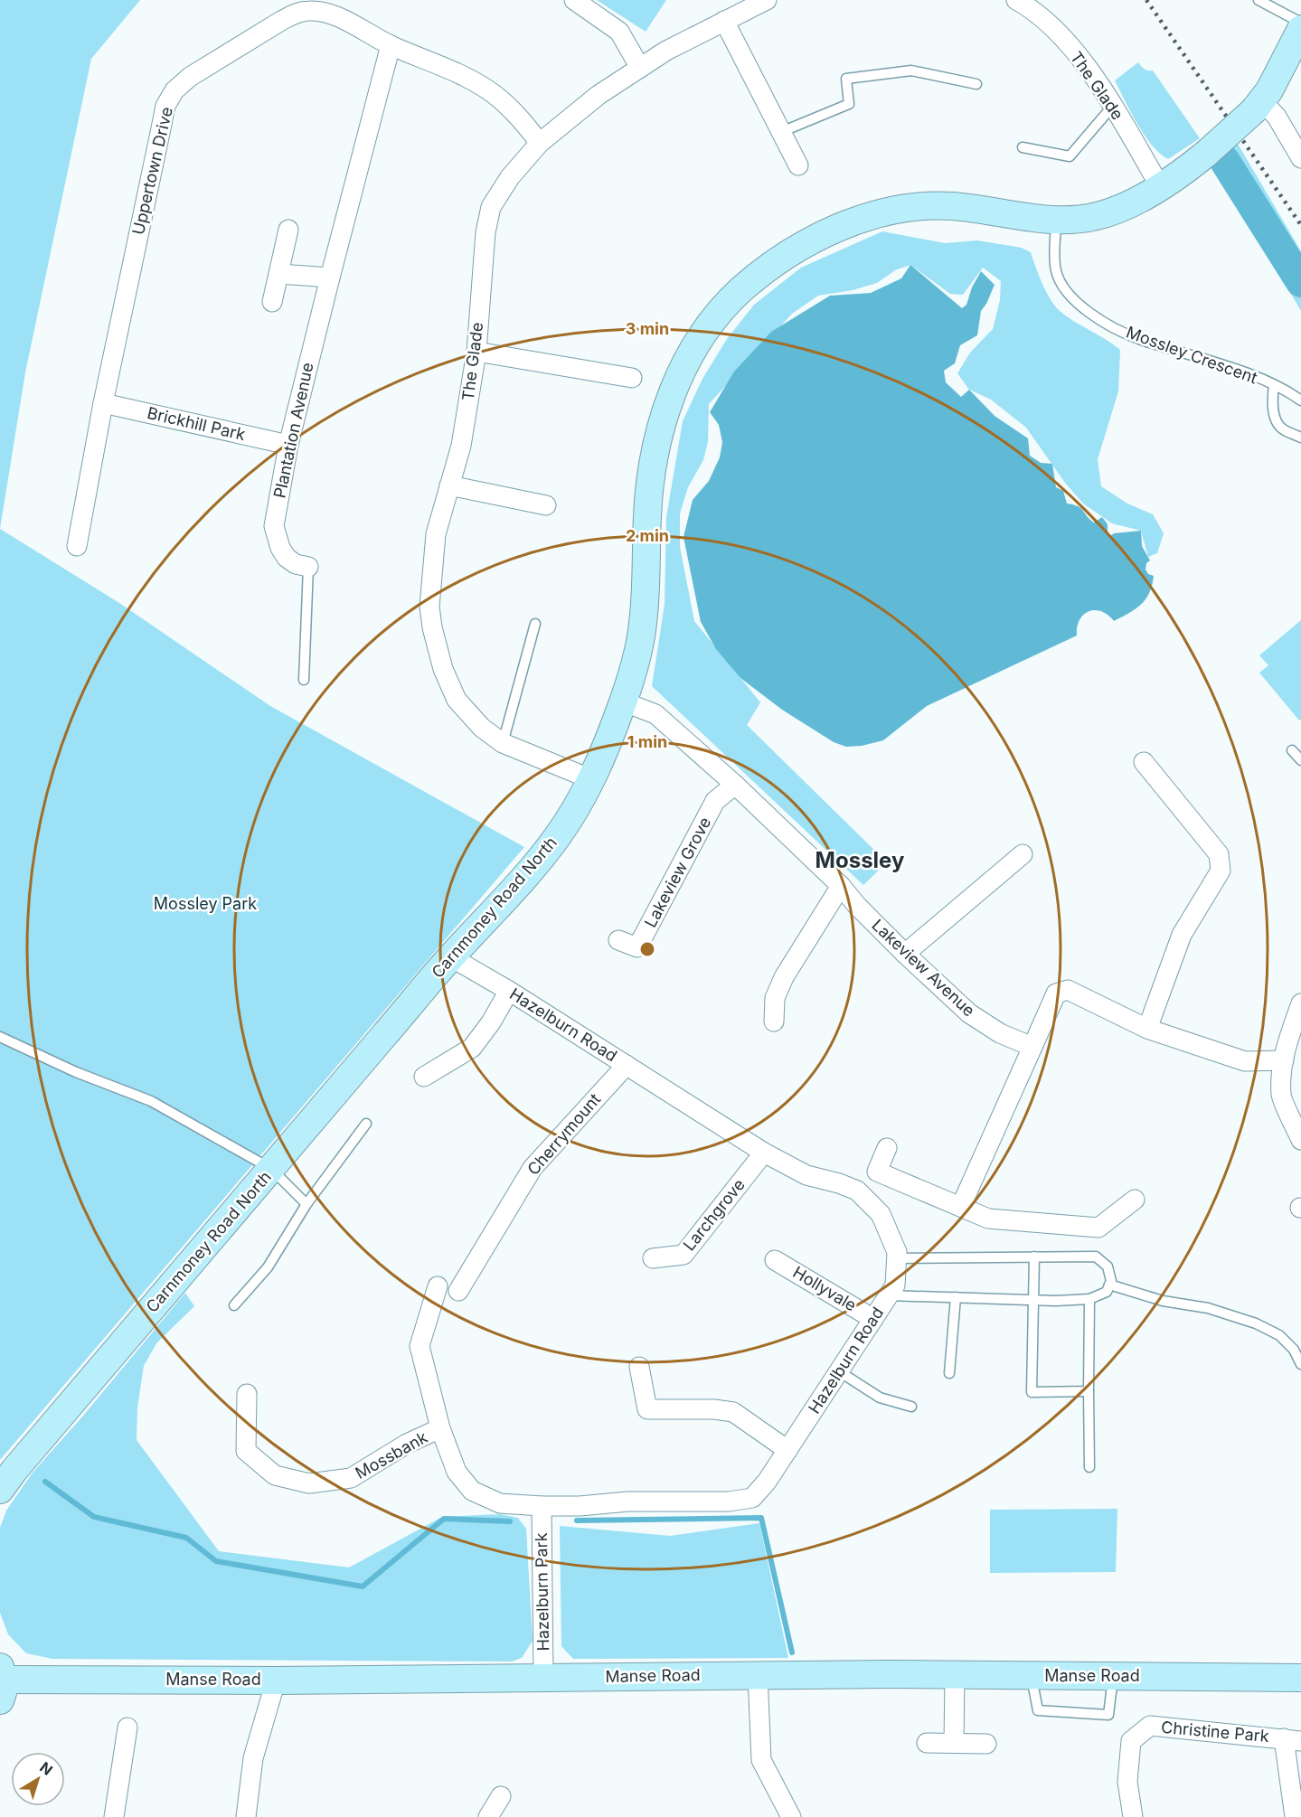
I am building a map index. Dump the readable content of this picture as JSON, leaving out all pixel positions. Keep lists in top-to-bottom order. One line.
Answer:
{"streets":{"street":["The Glade","Uppertown Drive","Brickhill Park","Plantation Avenue","Lakeview Grove","Carnmoney Road North","Lakeview Avenue","Hazelburn Road","Cherrymount","Larchgrove","Hollyvale","Mossbank","Hazelburn Park","Manse Road","Christine Park"],"lane":["Mossley Crescent"]},"crossings":[["The Glade","Uppertown Drive"],["The Glade","Carnmoney Road North"],["Uppertown Drive","Brickhill Park"],["Uppertown Drive","Plantation Avenue"],["Mossley Crescent","Carnmoney Road North"],["Brickhill Park","Plantation Avenue"],["Lakeview Grove","Lakeview Avenue"],["Carnmoney Road North","Lakeview Avenue"],["Carnmoney Road North","Hazelburn Road"],["Hazelburn Road","Cherrymount"],["Hazelburn Road","Larchgrove"],["Hazelburn Road","Hollyvale"],["Hazelburn Road","Mossbank"],["Hazelburn Road","Hazelburn Park"],["Hazelburn Park","Manse Road"]],"districts":["Mossley"],"parks":["Mossley Park"],"north":"top right","rings":["3 min","2 min","1 min"]}
